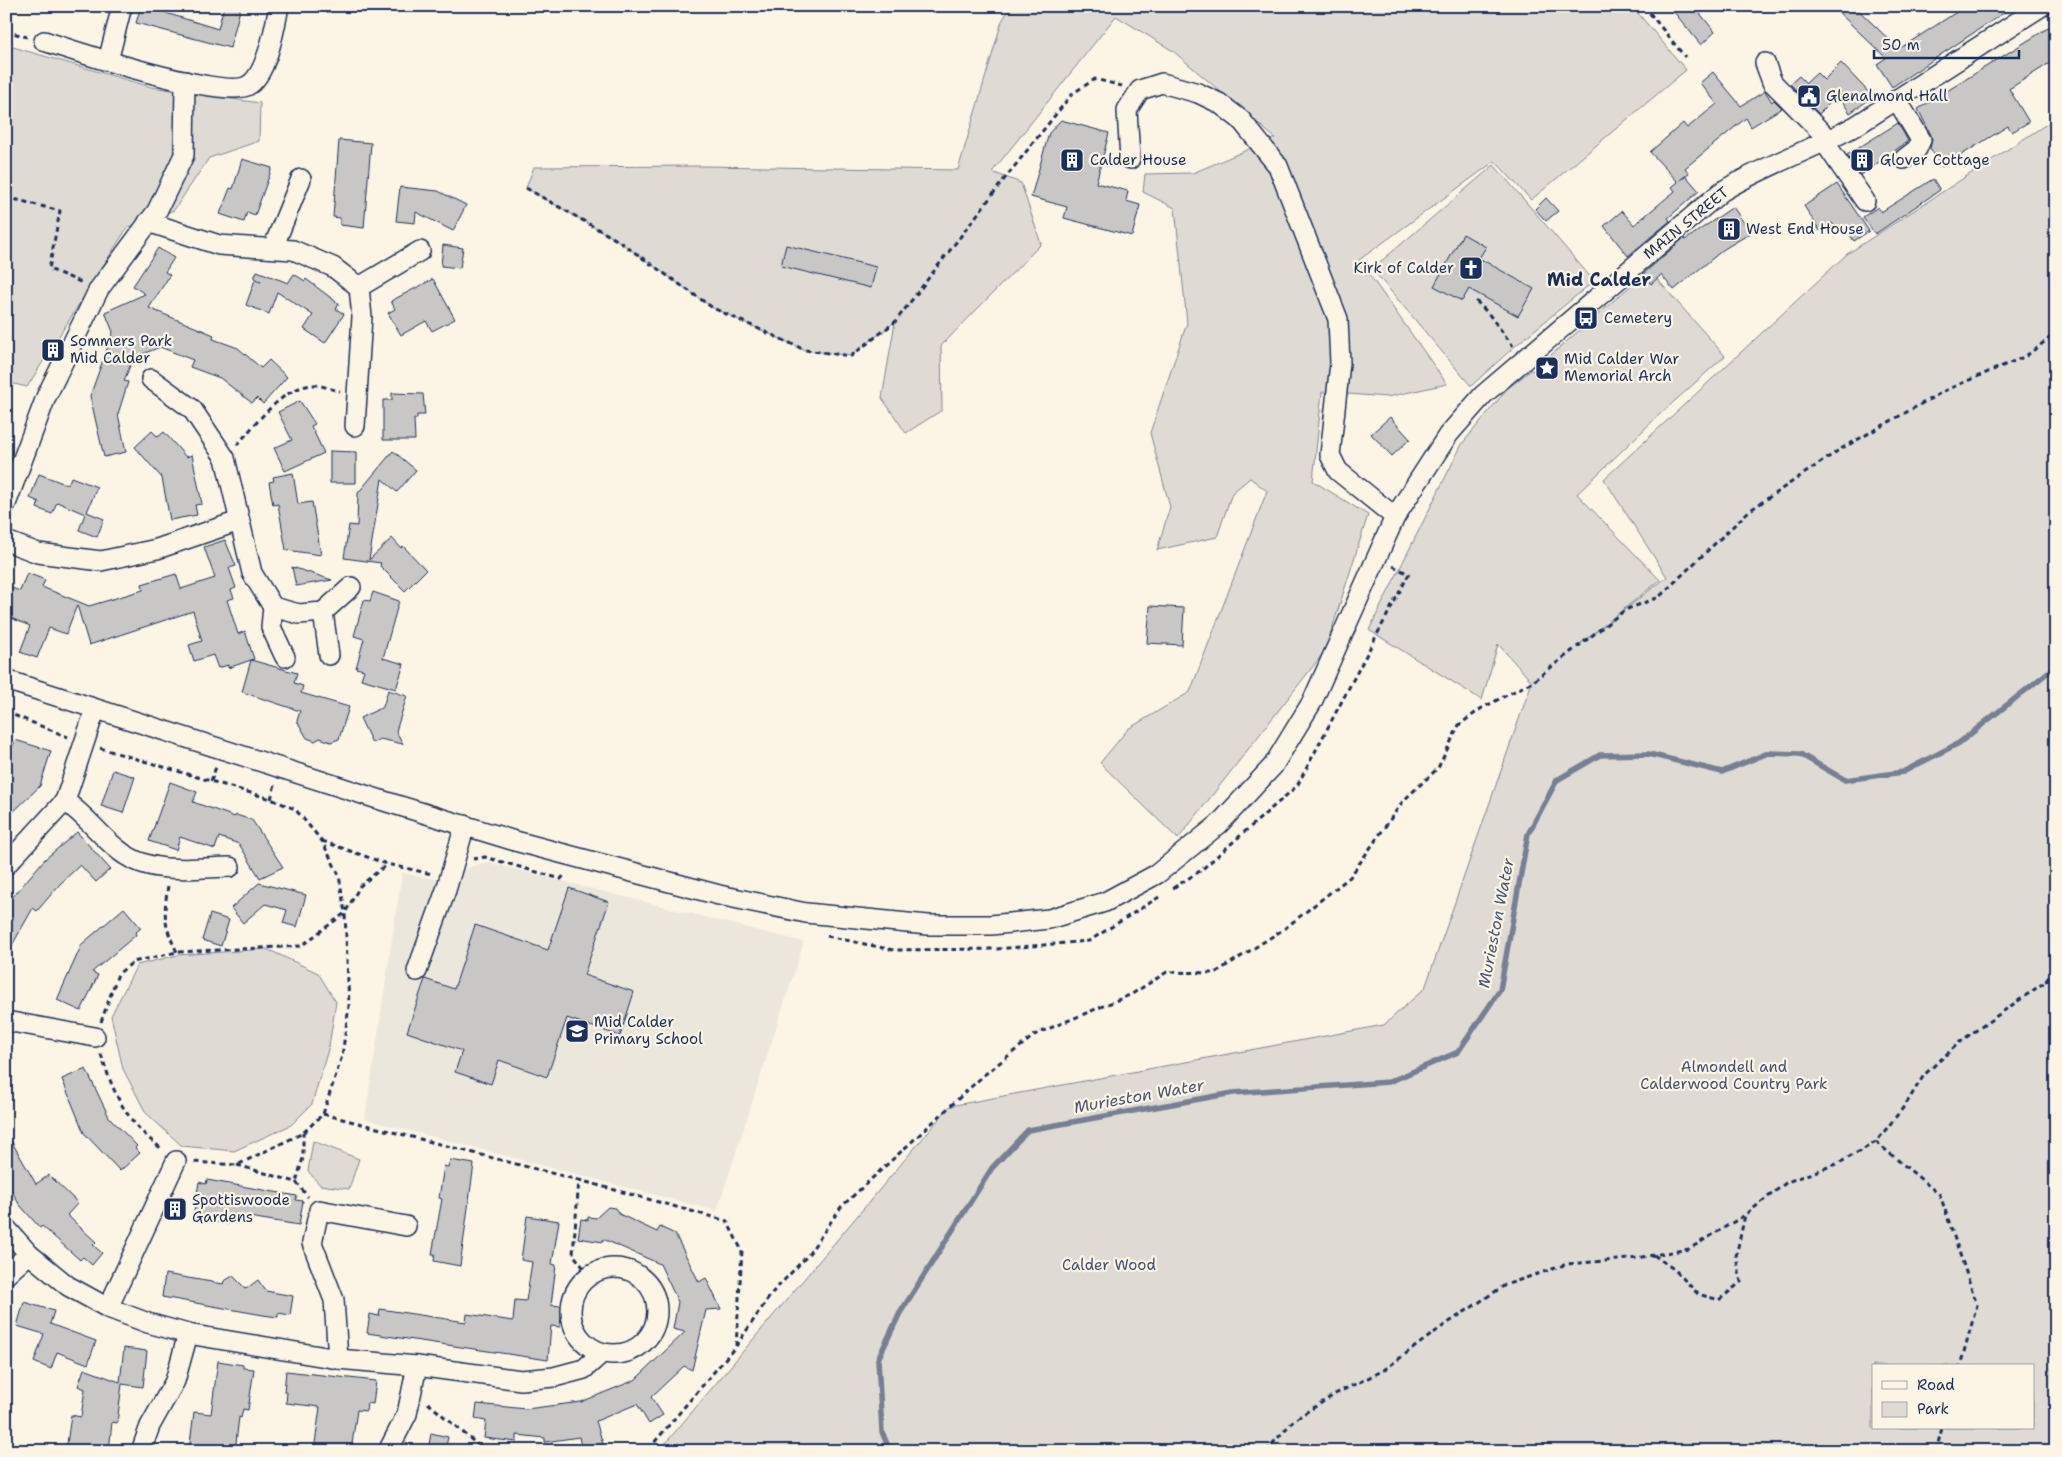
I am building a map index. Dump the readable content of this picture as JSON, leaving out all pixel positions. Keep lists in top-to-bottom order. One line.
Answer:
{"streets":{"street":["MAIN STREET"]},"districts":["Mid Calder"],"water":["Murieston Water"],"parks":["Almondell and Calderwood Country Park","Calder Wood"],"places":{"public building":["Glenalmond Hall"],"building":["Calder House","Glover Cottage","West End House","Sommers Park Mid Calder","Spottiswoode Gardens"],"church":["Kirk of Calder"],"bus stop":["Cemetery"],"place":["Mid Calder War Memorial Arch"],"school or university":["Mid Calder Primary School"]},"legend":["Road","Park"],"scale_bar":"50 m"}
